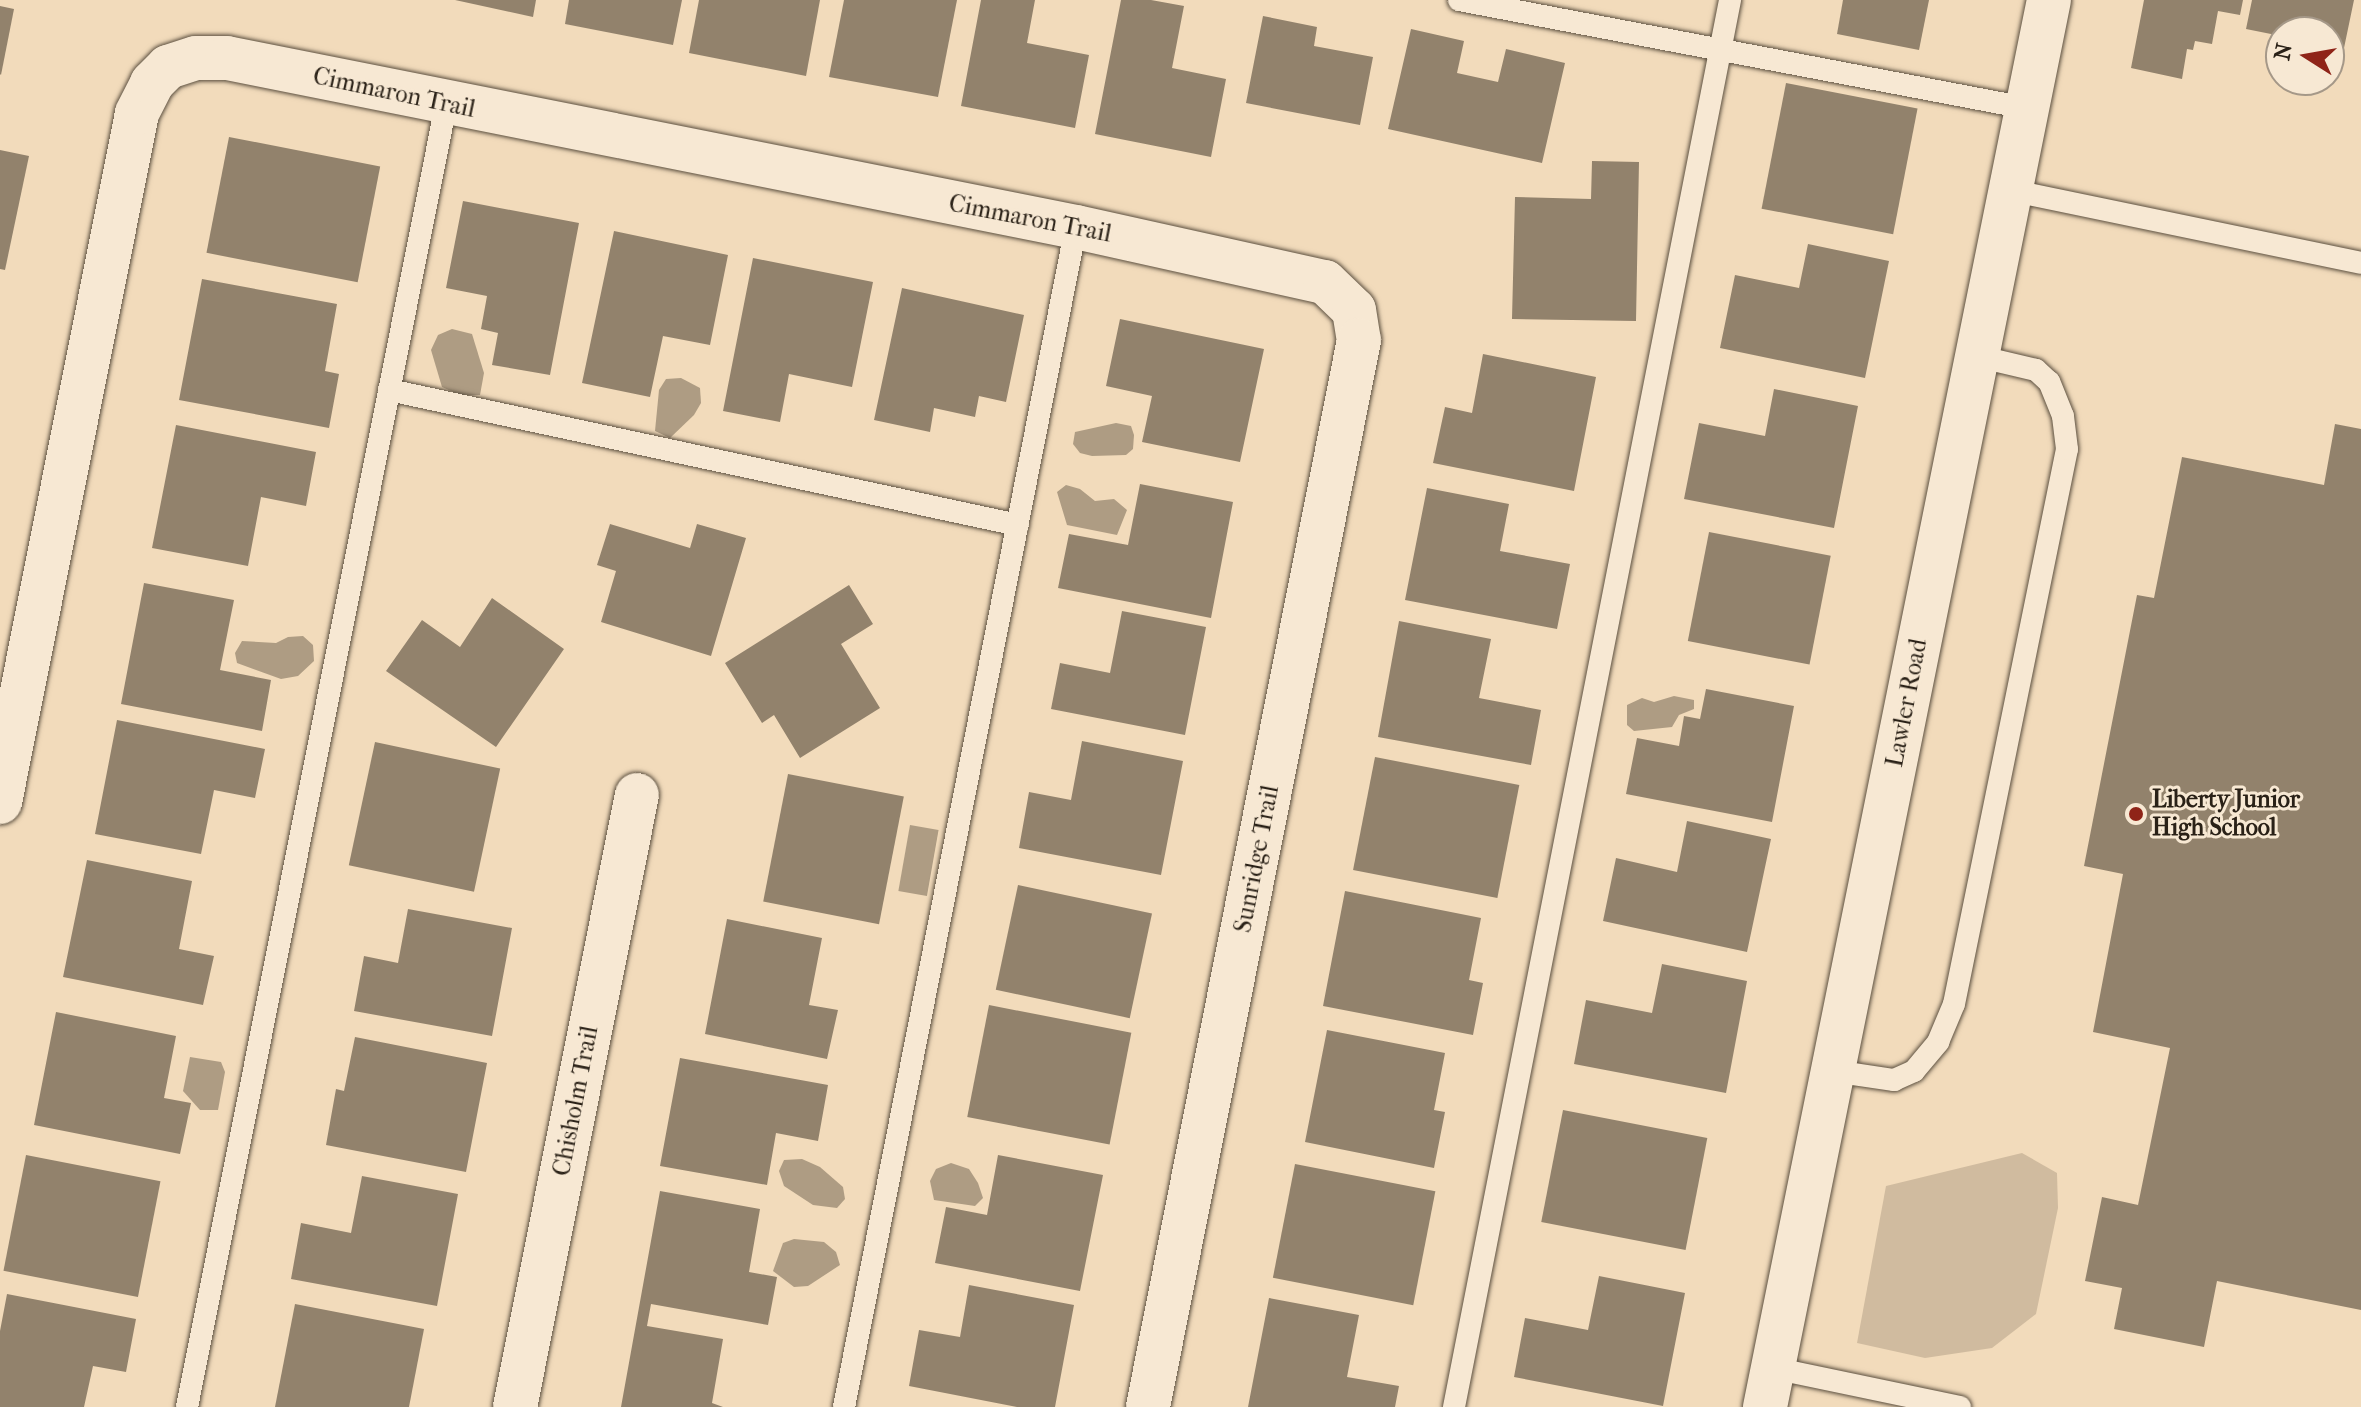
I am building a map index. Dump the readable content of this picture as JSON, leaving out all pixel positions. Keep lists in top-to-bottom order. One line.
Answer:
{"streets":{"street":["Cimmaron Trail","Lawler Road","Sunridge Trail","Chisholm Trail"]},"crossings":[["Cimmaron Trail","Sunridge Trail"]],"places":["Liberty Junior High School"],"north":"left"}
